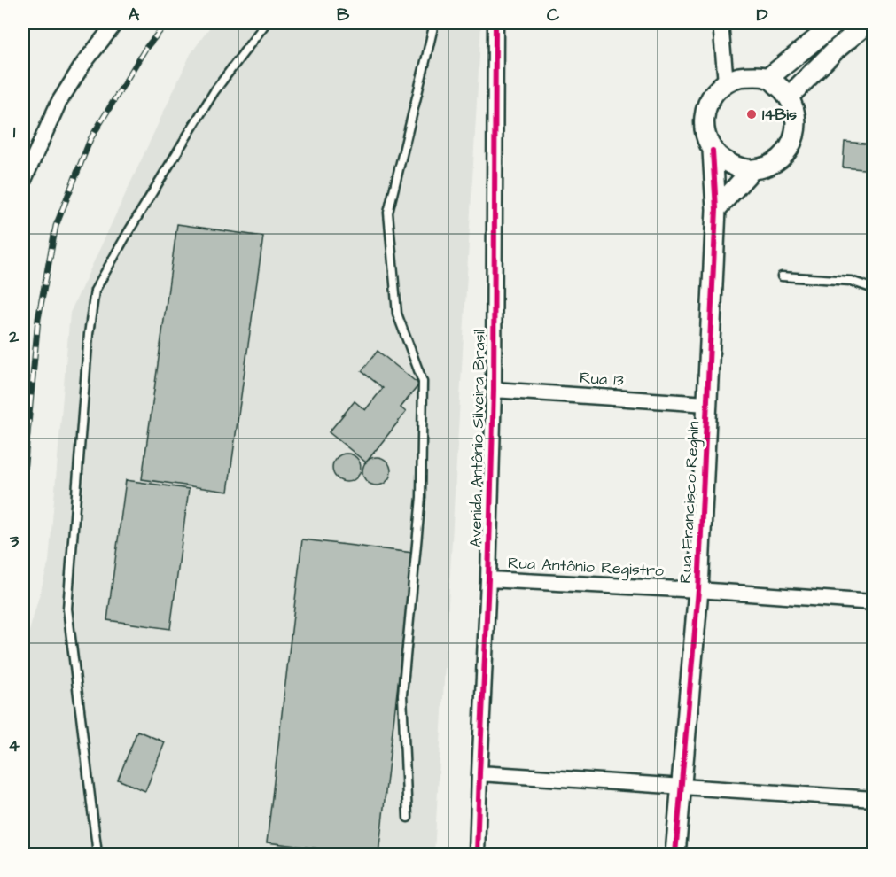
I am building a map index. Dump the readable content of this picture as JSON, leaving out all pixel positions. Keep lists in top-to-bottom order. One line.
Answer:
{"streets":{"street":["Rua 13","Avenida Antônio Silveira Brasil","Rua Francisco Reghin","Rua Antônio Registro"]},"crossings":[["Rua 13","Avenida Antônio Silveira Brasil"],["Rua 13","Rua Francisco Reghin"],["Avenida Antônio Silveira Brasil","Rua Antônio Registro"],["Rua Francisco Reghin","Rua Antônio Registro"]],"places":["14Bis"],"grid":{"columns":["A","B","C","D"],"rows":["1","2","3","4"]}}
